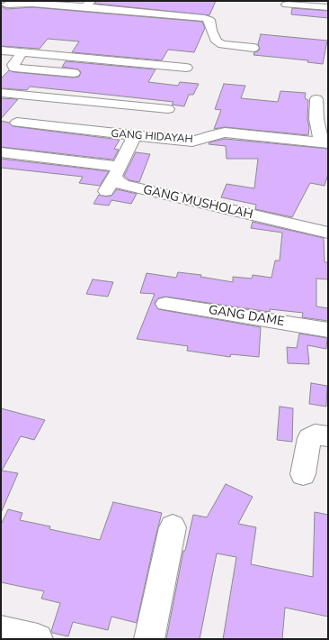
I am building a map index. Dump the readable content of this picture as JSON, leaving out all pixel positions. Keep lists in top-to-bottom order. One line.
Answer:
{"streets":{"street":["GANG HIDAYAH","GANG MUSHOLAH","GANG DAME"]}}
